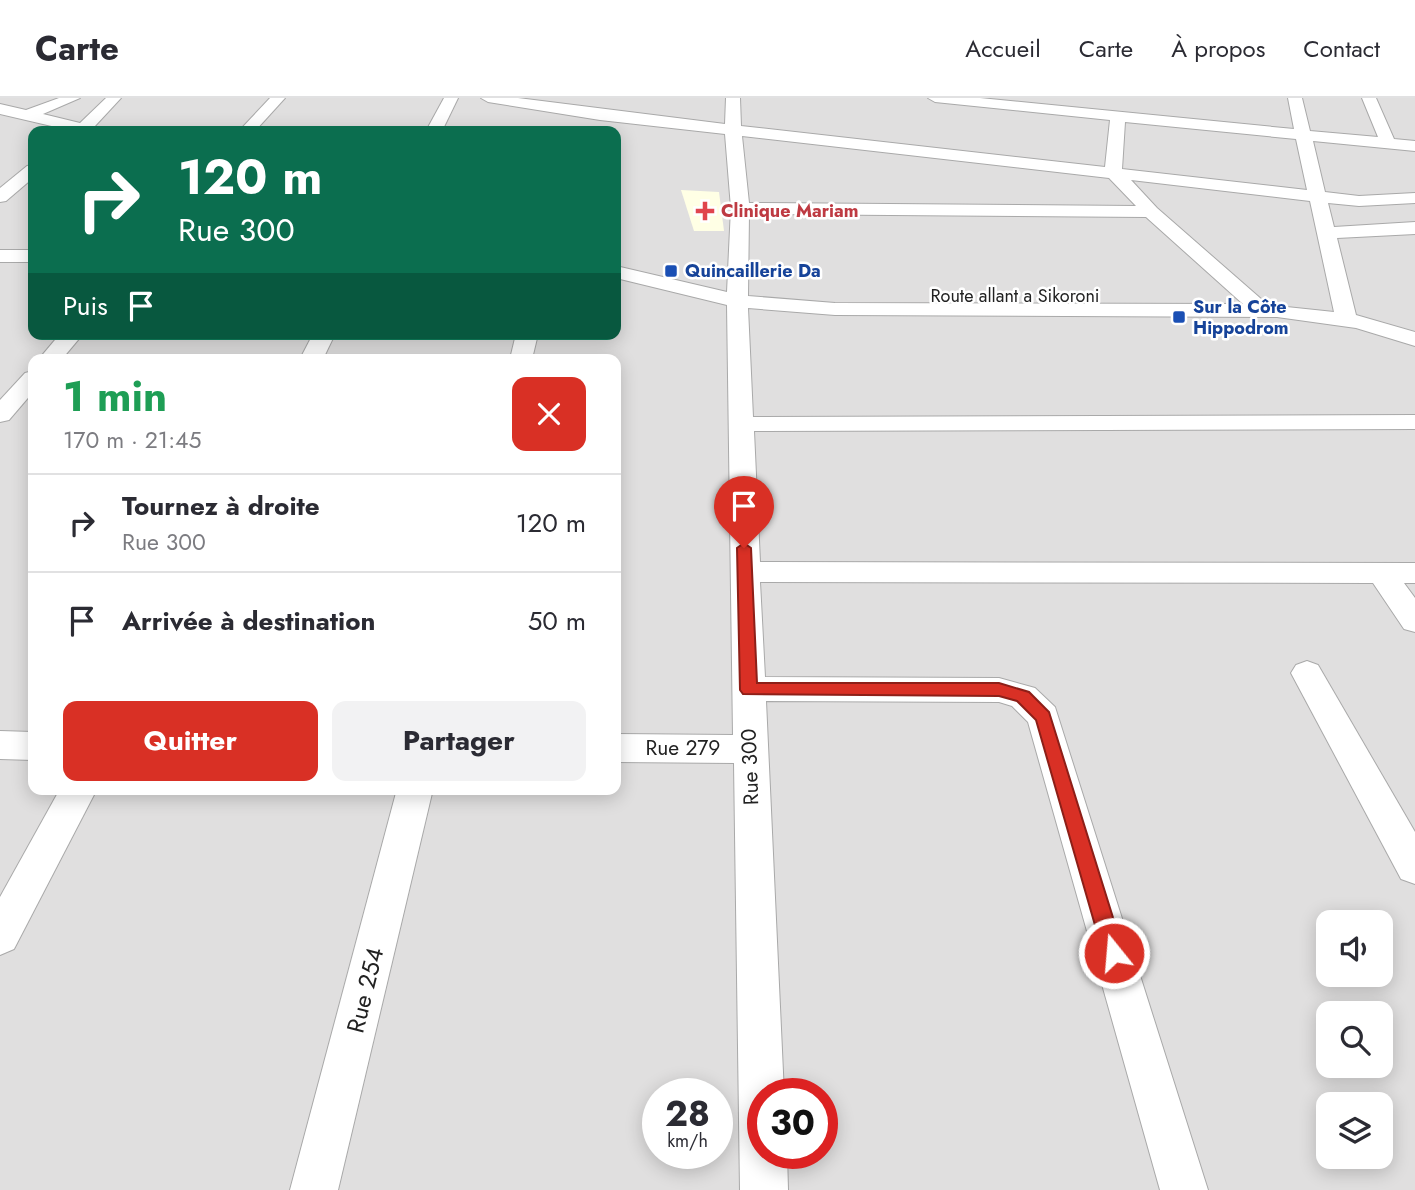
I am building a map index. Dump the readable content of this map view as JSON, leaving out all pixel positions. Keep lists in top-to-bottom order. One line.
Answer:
{"streets":{"street":["Rue 279","Rue 300","Rue 254"]},"crossings":[["Rue 279","Rue 300"]],"places":{"health":["Clinique Mariam"],"transit":["Quincaillerie Da","Sur la Côte Hippodrom"]},"page":{"header":"Carte","nav":["Accueil","Carte","À propos","Contact"],"turn":["120 m","Rue 300"],"then":"Puis","heading":["1 min","170 m · 21:45"],"list":[{"name":"Tournez à droite","note":"Rue 300","value":"120 m"},{"name":"Arrivée à destination","value":"50 m"}],"buttons":["Quitter","Partager"],"speed":"28 km/h","limit":"30"}}
